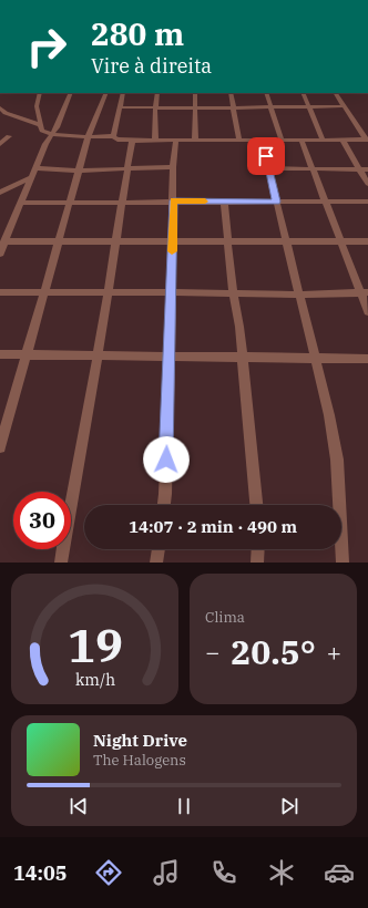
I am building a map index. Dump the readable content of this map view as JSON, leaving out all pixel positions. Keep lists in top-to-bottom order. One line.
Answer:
{"page":{"turn":["280 m","Vire à direita"],"limit":"30","trip":"14:07 · 2 min · 490 m","tile":"Clima","heat":["−","20.5°","+"],"song":["Night Drive","The Halogens"],"tabs":"14:05","gauge":["19","km/h"]}}
